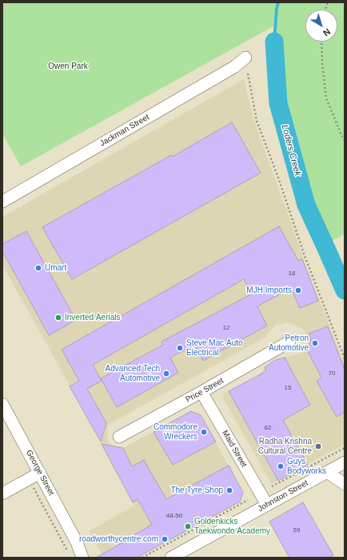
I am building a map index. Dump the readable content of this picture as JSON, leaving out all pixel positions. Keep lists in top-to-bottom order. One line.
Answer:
{"streets":{"street":["Jackman Street","Price Street","Maid Street","George Street","Johnston Street"]},"crossings":[["Price Street","Maid Street"],["Maid Street","Johnston Street"]],"water":["Loders Creek"],"parks":["Owen Park"],"places":["Umart","MJH Imports","Inverted Aerials","Petron Automotive","Steve Mac Auto Electrical","Advanced Tech Automotive","Commodore Wreckers","Radha Krishna Cultural Centre","Guys Bodyworks","The Tyre Shop","Goldenkicks Taekwondo Academy","roadworthycentre.com"],"house_numbers":["18","12","70","15","62","48-50","59"],"north":"bottom right"}
